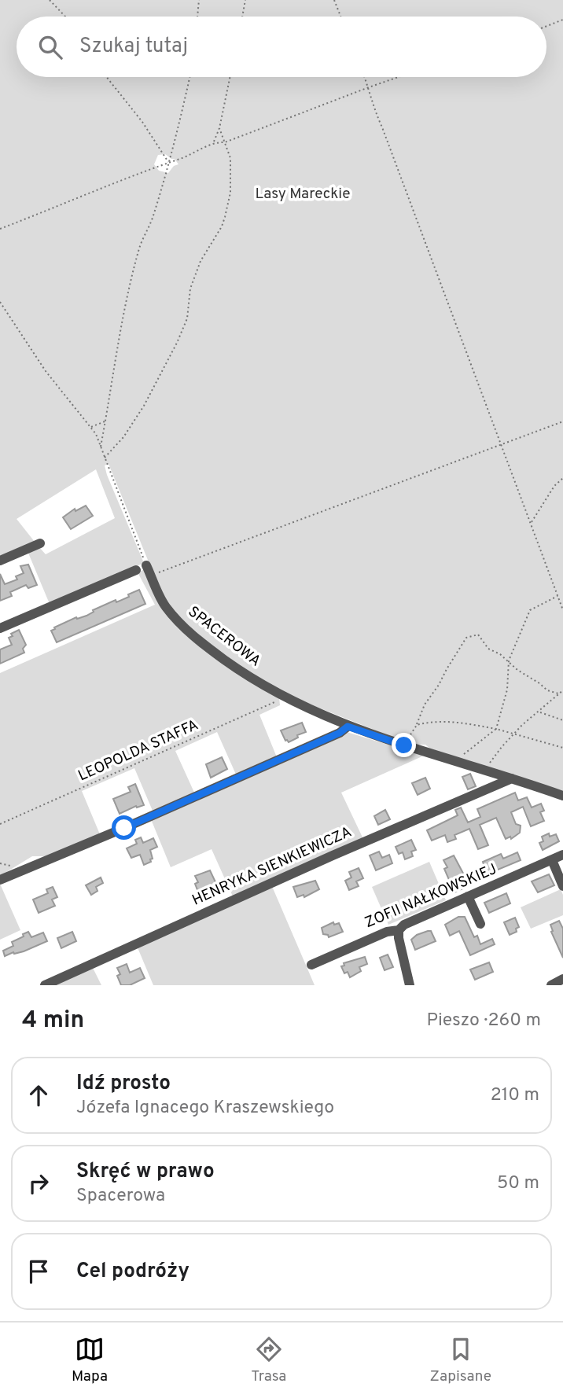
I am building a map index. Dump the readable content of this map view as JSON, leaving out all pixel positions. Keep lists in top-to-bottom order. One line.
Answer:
{"streets":{"street":["SPACEROWA","HENRYKA SIENKIEWICZA","ZOFII NAŁKOWSKIEJ"],"path":["LEOPOLDA STAFFA"]},"crossings":[["SPACEROWA","LEOPOLDA STAFFA"],["SPACEROWA","HENRYKA SIENKIEWICZA"]],"parks":["Lasy Mareckie"],"page":{"search":"Szukaj tutaj","heading":["4 min","Pieszo · 260 m"],"list":[["Idź prosto","Józefa Ignacego Kraszewskiego","210 m"],["Skręć w prawo","Spacerowa","50 m"],"Cel podróży"],"nav":["Mapa","Trasa","Zapisane"]}}
